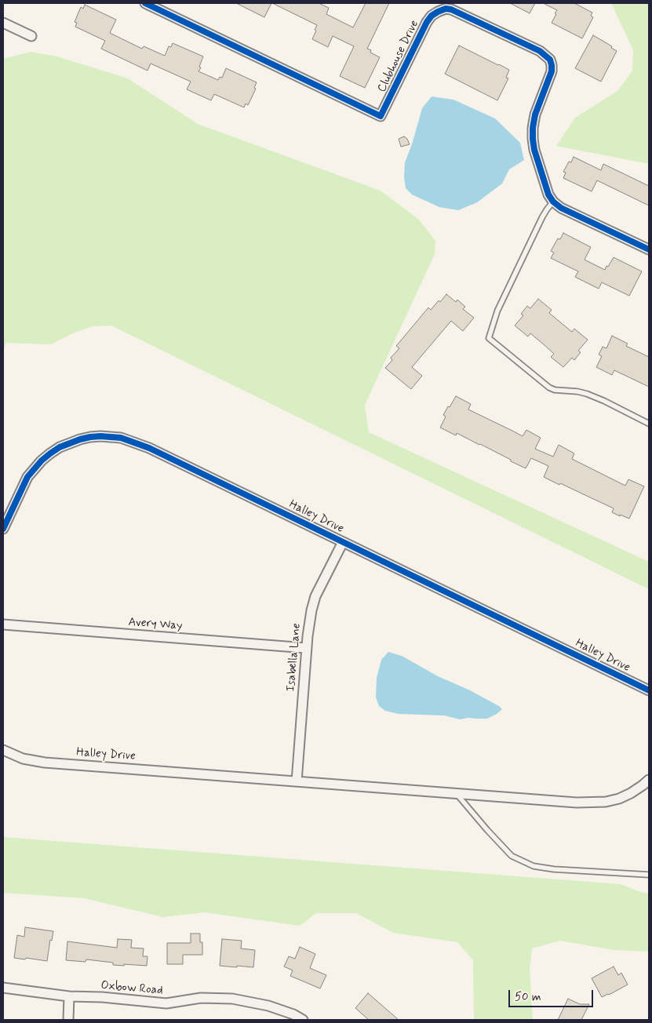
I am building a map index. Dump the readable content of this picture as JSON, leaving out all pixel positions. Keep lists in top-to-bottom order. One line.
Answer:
{"streets":{"street":["Clubhouse Drive","Halley Drive","Avery Way","Isabella Lane","Oxbow Road"]},"crossings":[["Halley Drive","Isabella Lane"],["Avery Way","Isabella Lane"]],"scale_bar":"50 m"}
